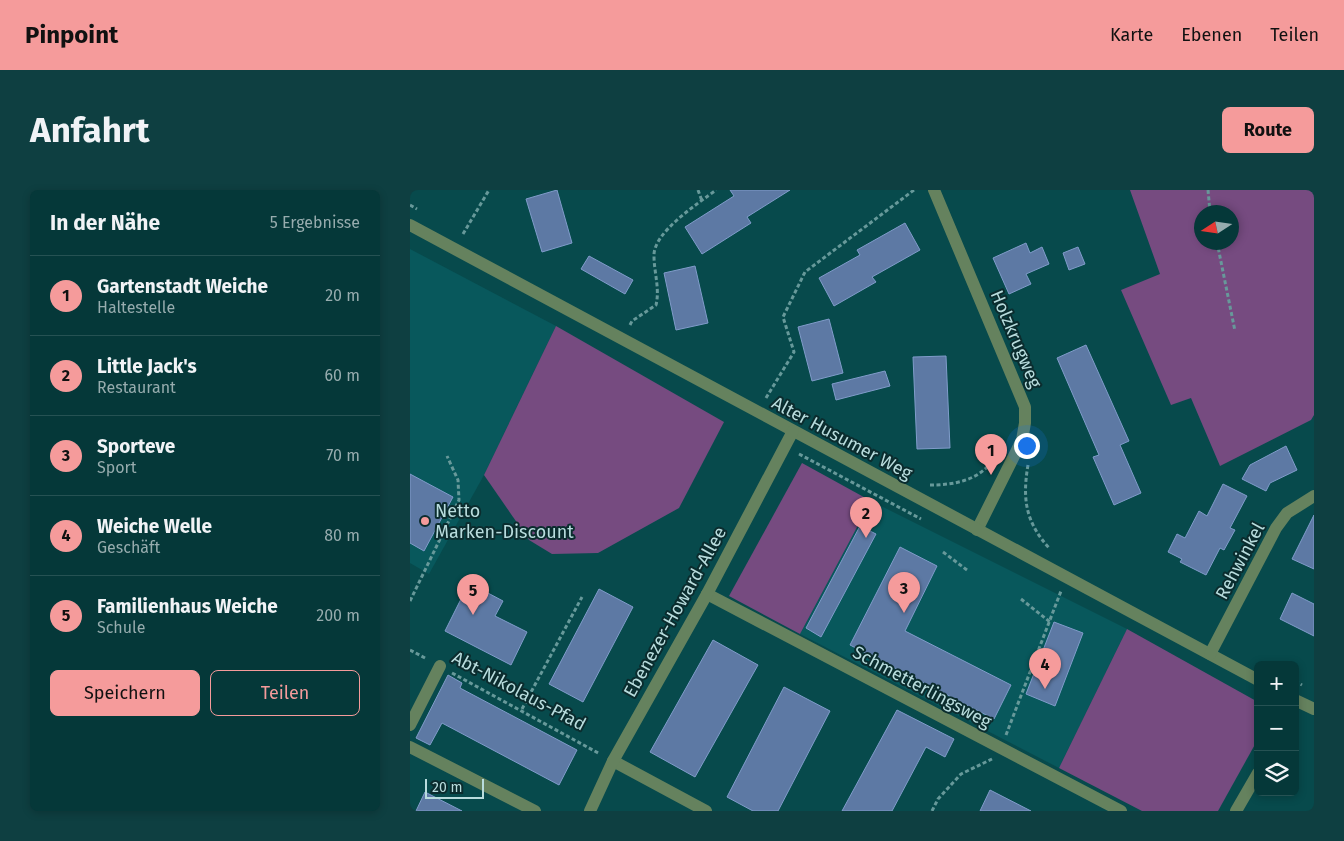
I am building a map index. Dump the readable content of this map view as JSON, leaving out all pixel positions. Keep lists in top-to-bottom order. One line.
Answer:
{"streets":{"street":["Holzkrugweg","Alter Husumer Weg","Rehwinkel","Ebenezer-Howard-Allee","Schmetterlingsweg","Abt-Nikolaus-Pfad"]},"crossings":[["Holzkrugweg","Alter Husumer Weg"],["Alter Husumer Weg","Rehwinkel"],["Alter Husumer Weg","Ebenezer-Howard-Allee"],["Ebenezer-Howard-Allee","Schmetterlingsweg"],["Ebenezer-Howard-Allee","Abt-Nikolaus-Pfad"]],"places":["Netto Marken-Discount"],"scale_bar":"20 m","north":"left","page":{"header":"Pinpoint","nav":["Karte","Ebenen","Teilen"],"buttons":["Route",["Speichern","Teilen"]],"title":"Anfahrt","heading":["In der Nähe","5 Ergebnisse"],"list":[{"mark":"1","name":"Gartenstadt Weiche","note":"Haltestelle","value":"20 m"},{"mark":"2","name":"Little Jack's","note":"Restaurant","value":"60 m"},{"mark":"3","name":"Sporteve","note":"Sport","value":"70 m"},{"mark":"4","name":"Weiche Welle","note":"Geschäft","value":"80 m"},{"mark":"5","name":"Familienhaus Weiche","note":"Schule","value":"200 m"}],"pins":["1","2","3","5","4"],"map_buttons":["+","−"],"scale":"20 m"}}
